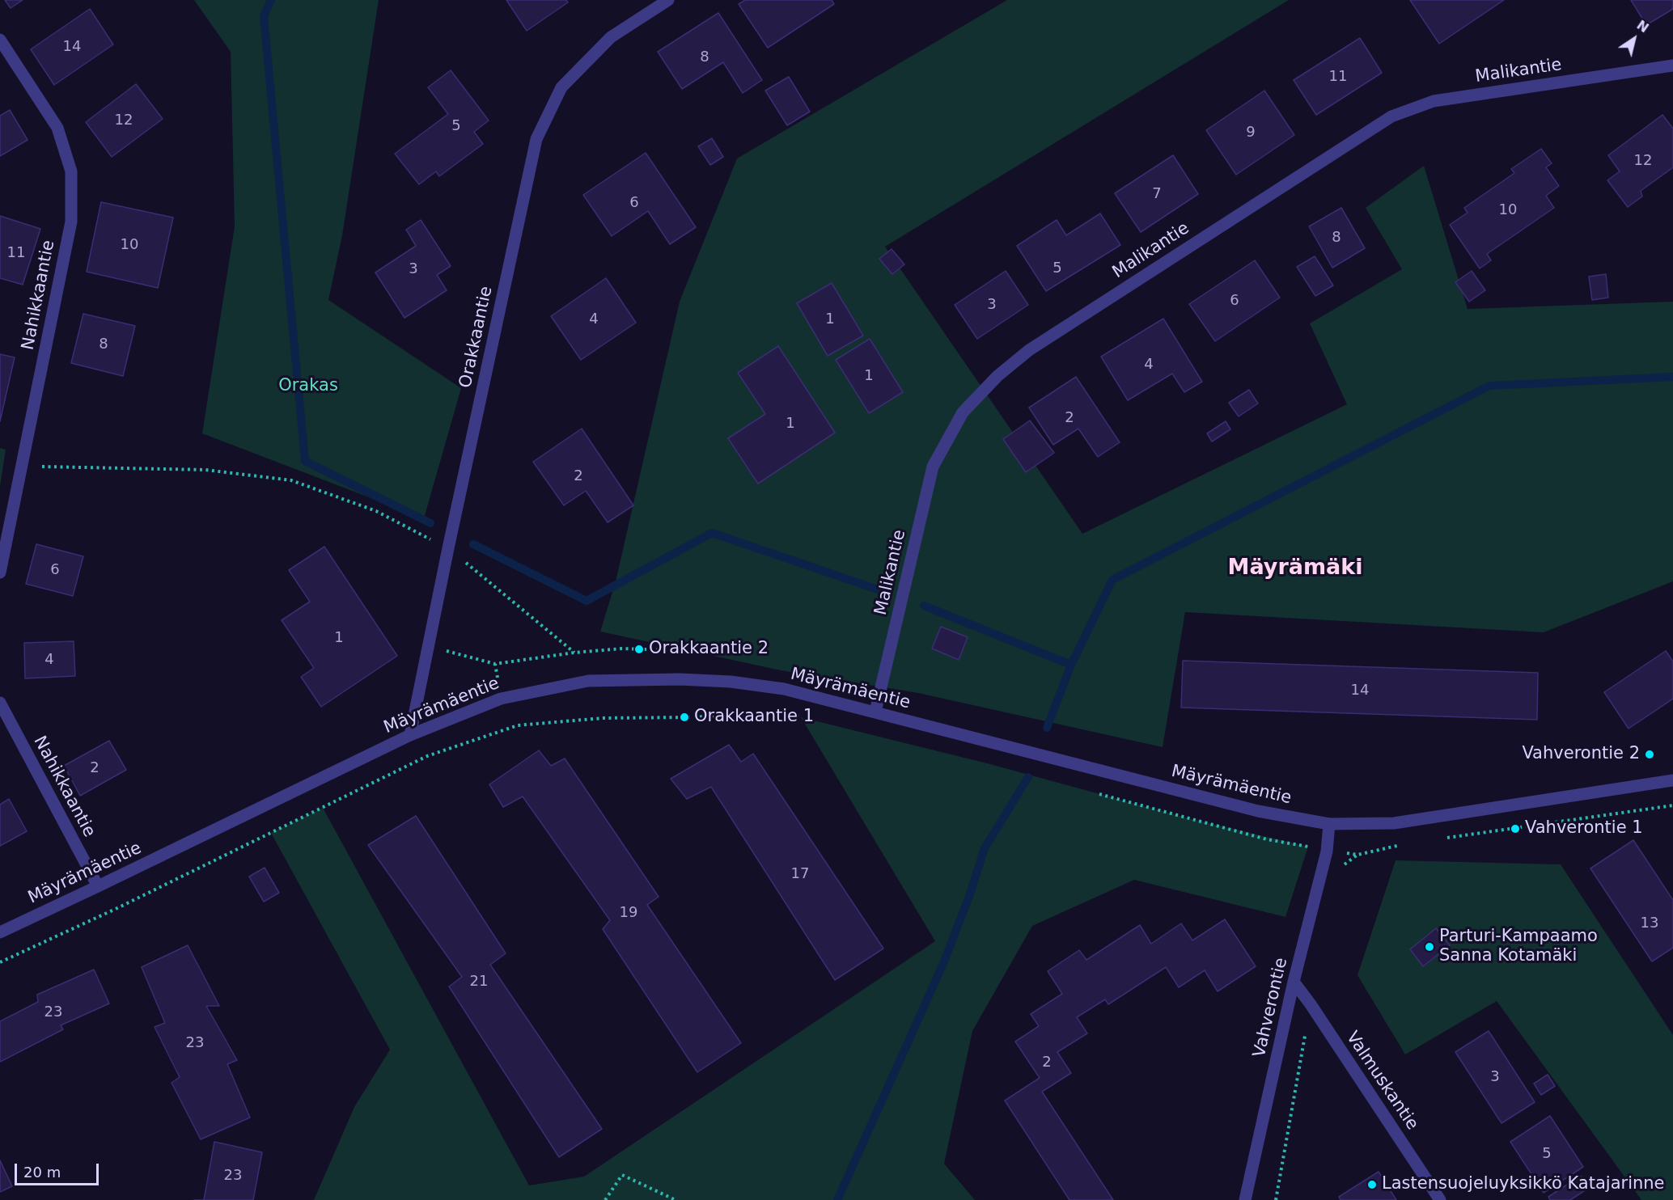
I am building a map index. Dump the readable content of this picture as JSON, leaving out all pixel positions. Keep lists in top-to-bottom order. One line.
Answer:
{"streets":{"street":["Malikantie","Nahikkaantie","Orakkaantie","Mäyrämäentie","Vahverontie","Valmuskantie"]},"crossings":[["Malikantie","Mäyrämäentie"],["Nahikkaantie","Mäyrämäentie"],["Orakkaantie","Mäyrämäentie"],["Mäyrämäentie","Vahverontie"],["Vahverontie","Valmuskantie"]],"districts":["Mäyrämäki"],"parks":["Orakas"],"places":["Orakkaantie 2","Orakkaantie 1","Vahverontie 2","Vahverontie 1","Parturi-Kampaamo Sanna Kotamäki","Lastensuojeluyksikkö Katajarinne"],"house_numbers":["14","8","11","12","5","9","12","7","6","10","8","10","11","5","3","6","3","4","1","8","4","1","2","1","2","6","1","4","14","2","17","19","13","21","23","23","2","3","5","23"],"scale_bar":"20 m","north":"top right"}
